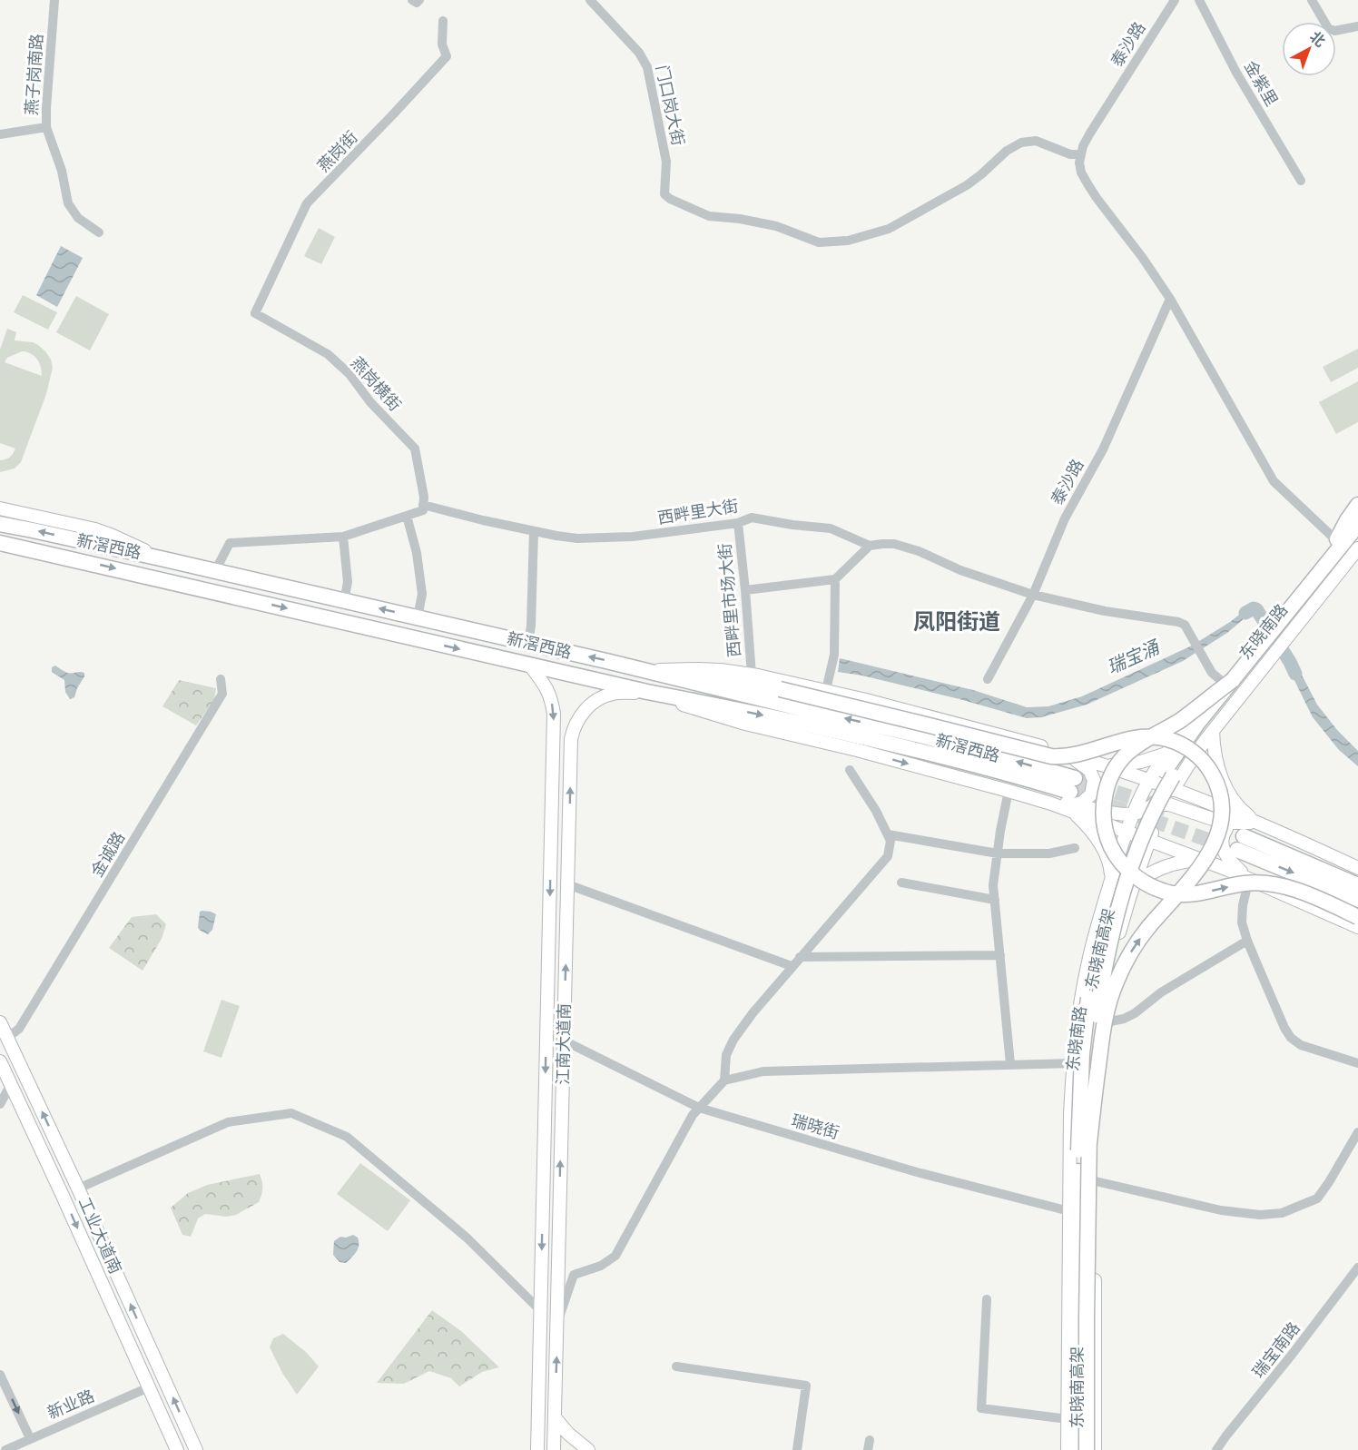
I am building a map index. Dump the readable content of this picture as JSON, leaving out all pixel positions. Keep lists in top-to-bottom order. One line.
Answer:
{"streets":{"highway":["新滘西路","东晓南高架"],"main road":["东晓南路","江南大道南","工业大道南"],"street":["泰沙路","燕子岗南路","金紫里","门口岗大街","燕岗街","燕岗横街","西畔里大街","西畔里市场大街","金诚路","瑞晓街","瑞宝南路","新业路"]},"crossings":[["泰沙路","门口岗大街"],["泰沙路","西畔里大街"],["燕岗街","燕岗横街"],["燕岗横街","西畔里大街"],["西畔里大街","西畔里市场大街"],["西畔里大街","东晓南路"],["西畔里大街","东晓南高架"],["新滘西路","江南大道南"],["东晓南路","东晓南高架"],["东晓南路","瑞晓街"],["金诚路","工业大道南"],["江南大道南","瑞晓街"]],"districts":["凤阳街道"],"water":["瑞宝涌"],"north":"top right"}
